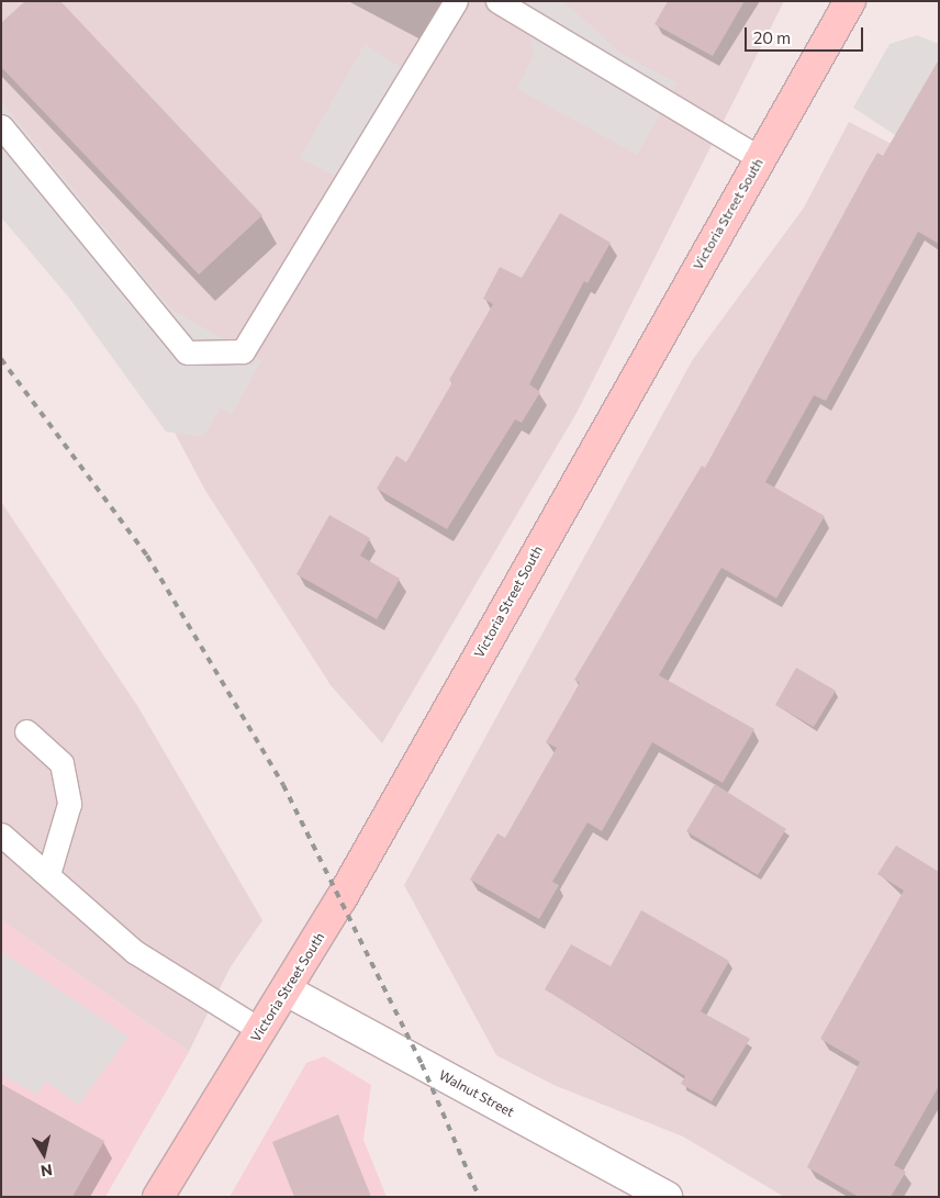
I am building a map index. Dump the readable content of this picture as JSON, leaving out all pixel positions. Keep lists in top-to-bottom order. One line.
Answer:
{"streets":{"main road":["Victoria Street South"],"street":["Walnut Street"]},"crossings":[["Victoria Street South","Walnut Street"]],"scale_bar":"20 m","north":"bottom"}
